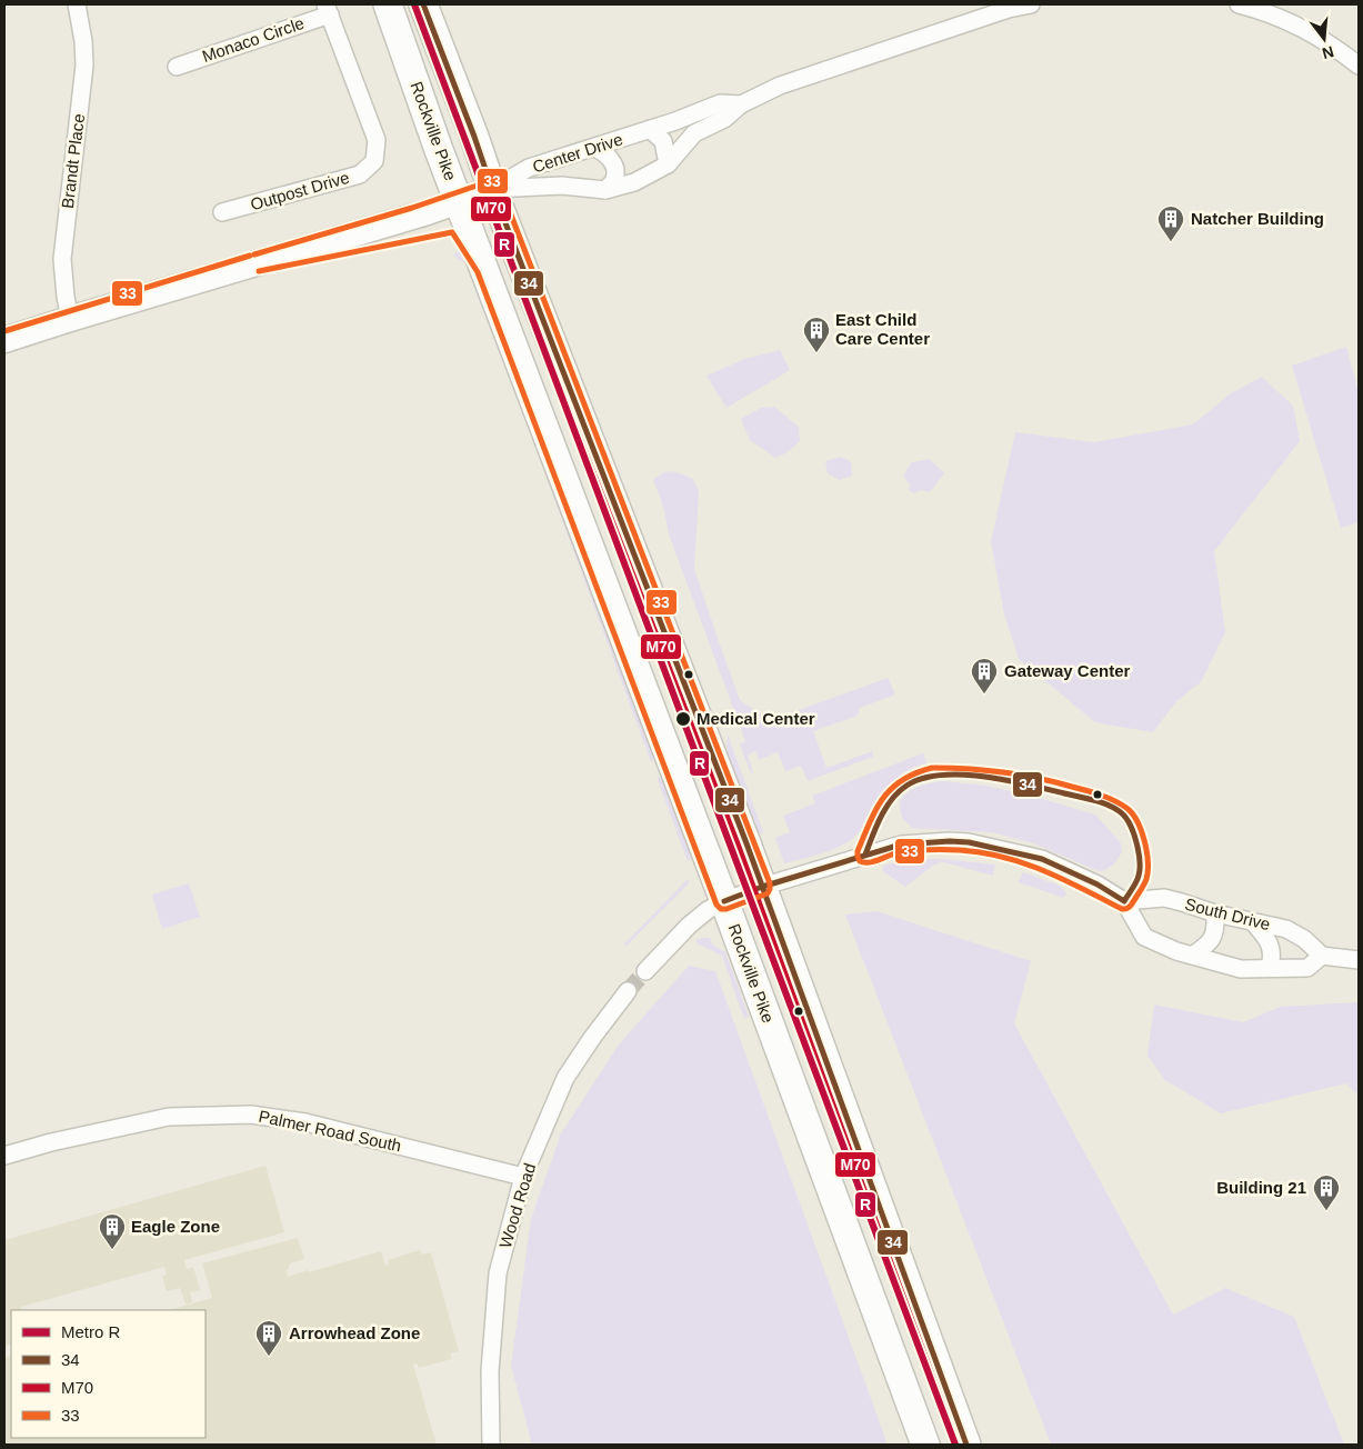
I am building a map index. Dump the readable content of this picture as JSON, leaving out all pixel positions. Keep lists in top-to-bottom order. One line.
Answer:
{"streets":{"main road":["Rockville Pike"],"street":["Monaco Circle","Center Drive","Brandt Place","Outpost Drive","South Drive","Palmer Road South","Wood Road"]},"crossings":[["Monaco Circle","Outpost Drive"],["Palmer Road South","Wood Road"]],"places":{"building":["Natcher Building","East Child Care Center","Gateway Center","Building 21","Eagle Zone","Arrowhead Zone"],"other":["Medical Center"]},"lines":["metro line R","transit line 34","transit line M70","transit line 33"],"legend":["Metro R","34","M70","33"],"north":"bottom"}
